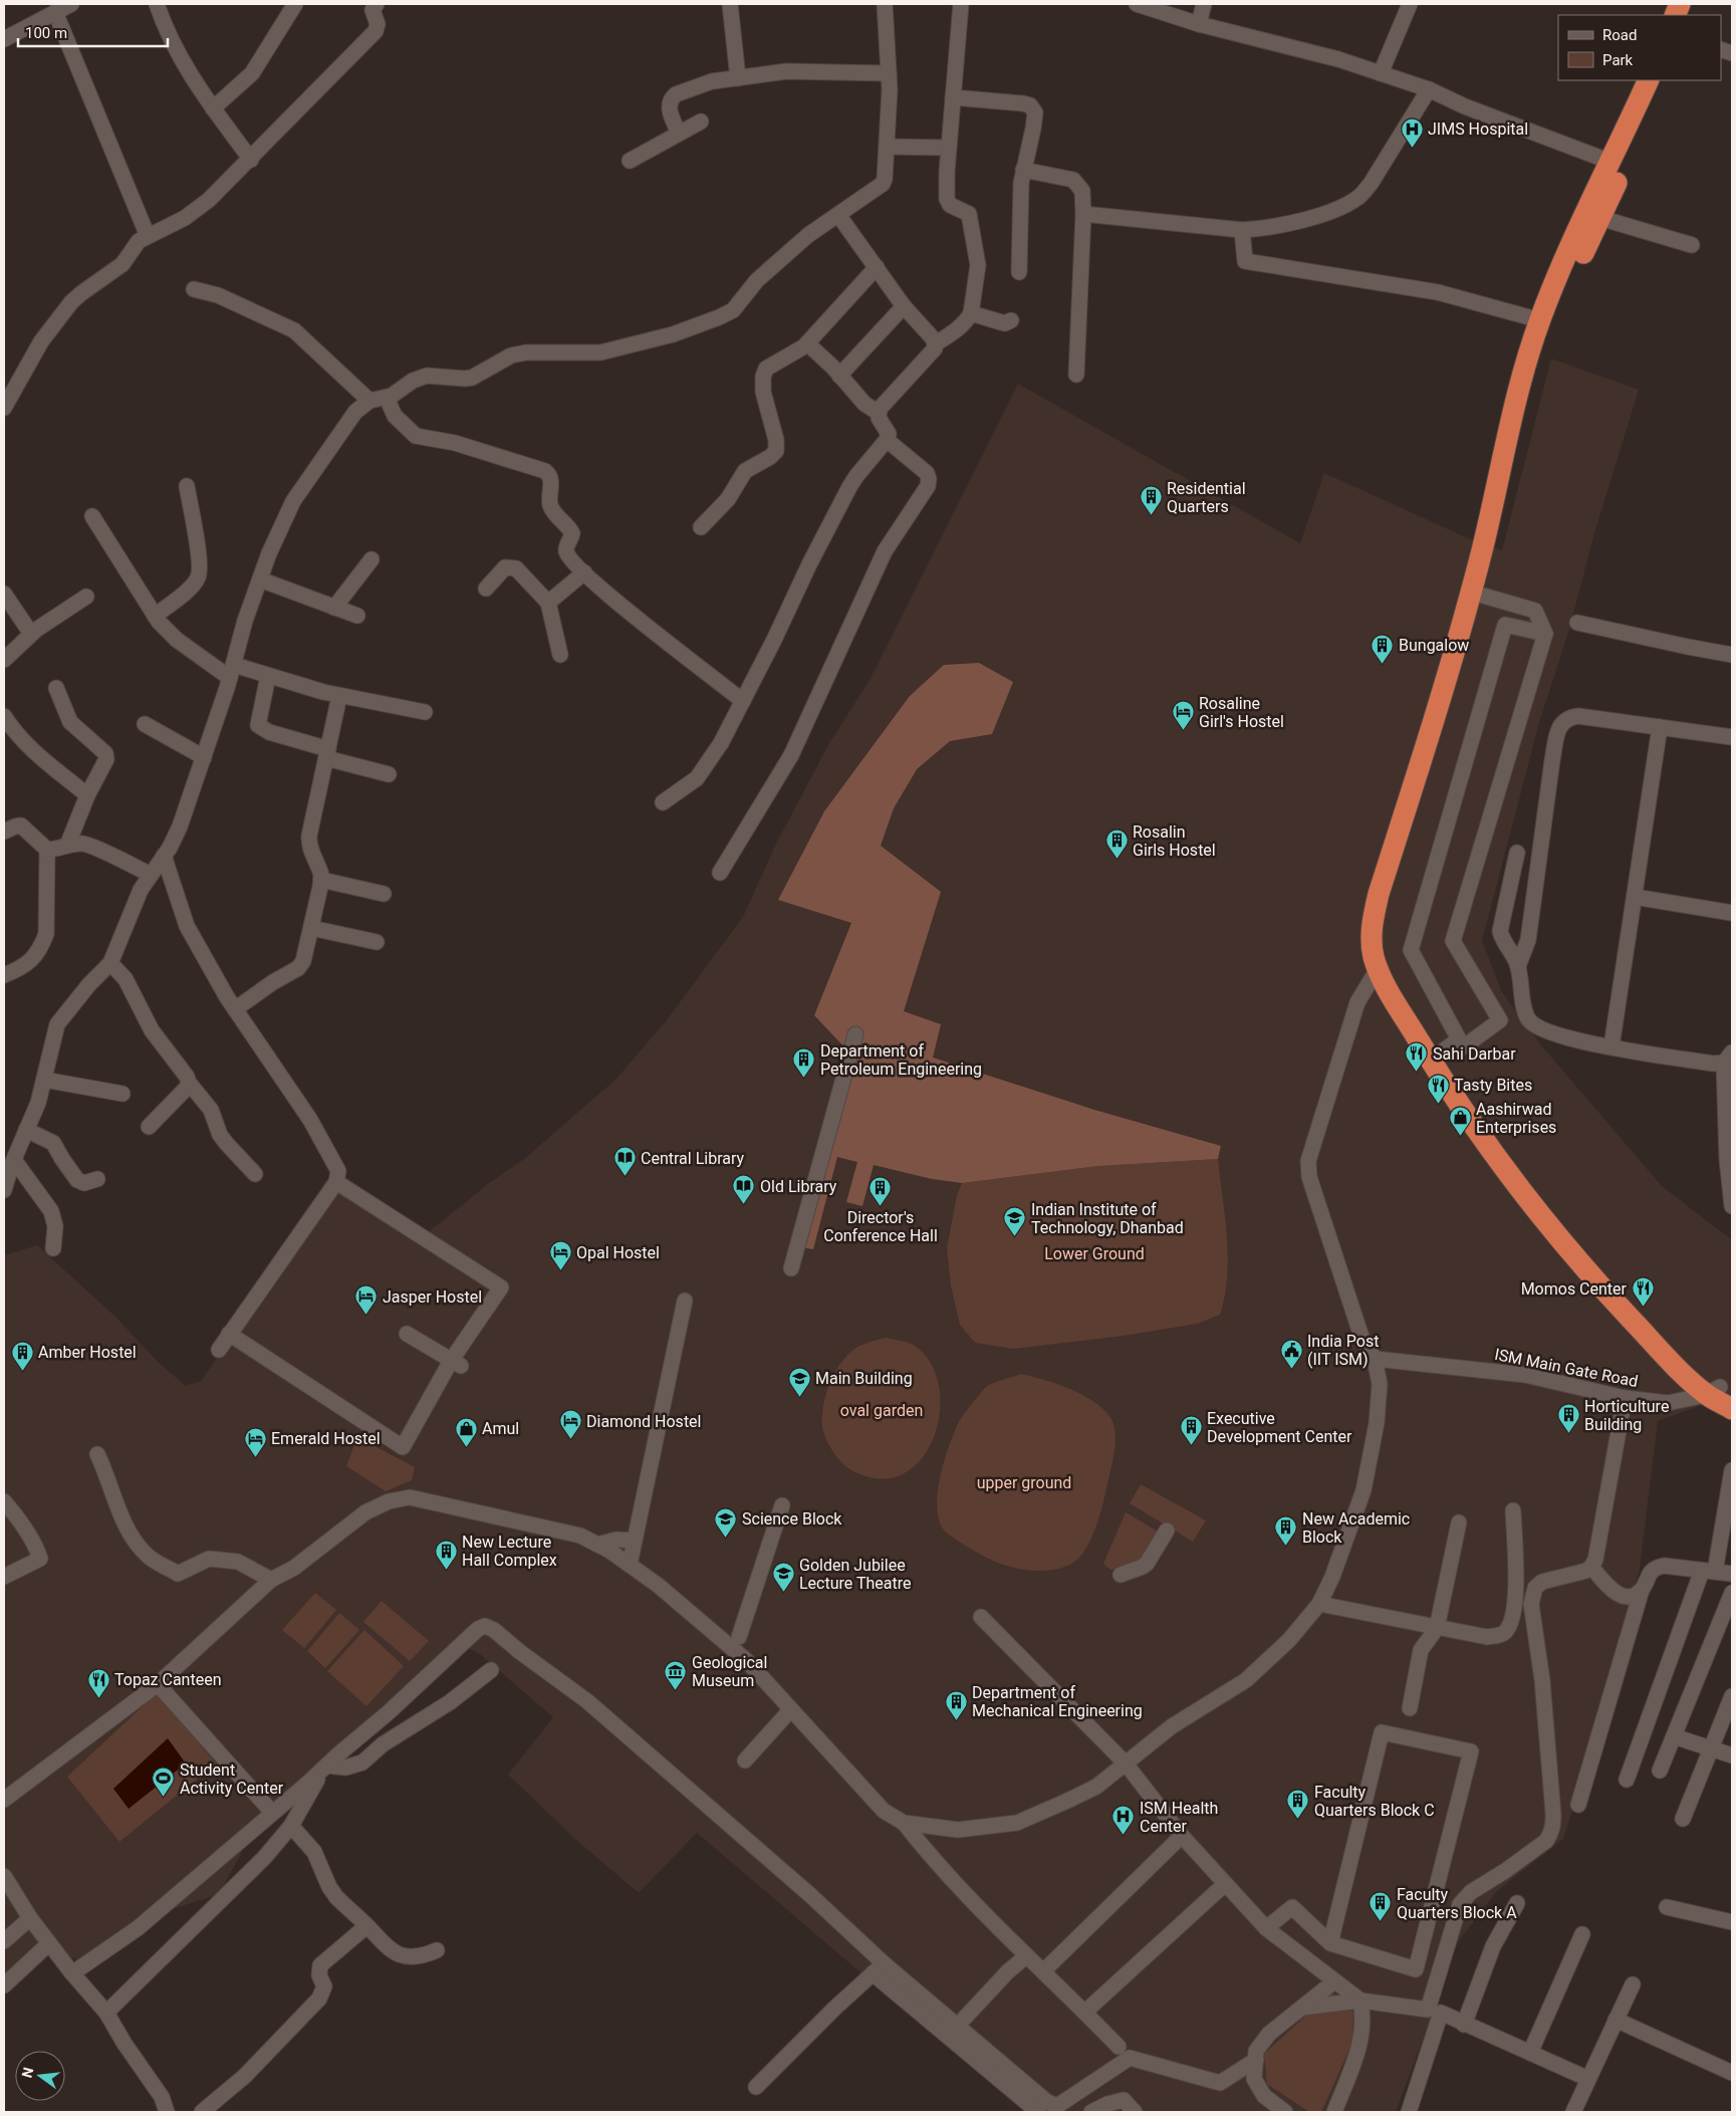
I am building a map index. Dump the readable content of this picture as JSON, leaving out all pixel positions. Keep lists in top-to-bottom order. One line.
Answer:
{"streets":{"street":["ISM Main Gate Road"]},"parks":["Lower Ground","oval garden","upper ground"],"places":{"hospital":["JIMS Hospital","ISM Health Center"],"building":["Residential Quarters","Bungalow","Rosalin Girls Hostel","Department of Petroleum Engineering","Director's Conference Hall","Amber Hostel","Horticulture Building","Executive Development Center","New Academic Block","New Lecture Hall Complex","Department of Mechanical Engineering","Faculty Quarters Block C","Faculty Quarters Block A"],"hotel":["Rosaline Girl's Hostel","Opal Hostel","Jasper Hostel","Diamond Hostel","Emerald Hostel"],"restaurant":["Sahi Darbar","Tasty Bites","Momos Center","Topaz Canteen"],"shop":["Aashirwad Enterprises","Amul"],"library":["Central Library","Old Library"],"school or university":["Indian Institute of Technology, Dhanbad","Main Building","Science Block","Golden Jubilee Lecture Theatre"],"public building":["India Post (IIT ISM)"],"museum":["Geological Museum"],"sports":["Student Activity Center"]},"legend":["Road","Park"],"scale_bar":"100 m","north":"left"}
